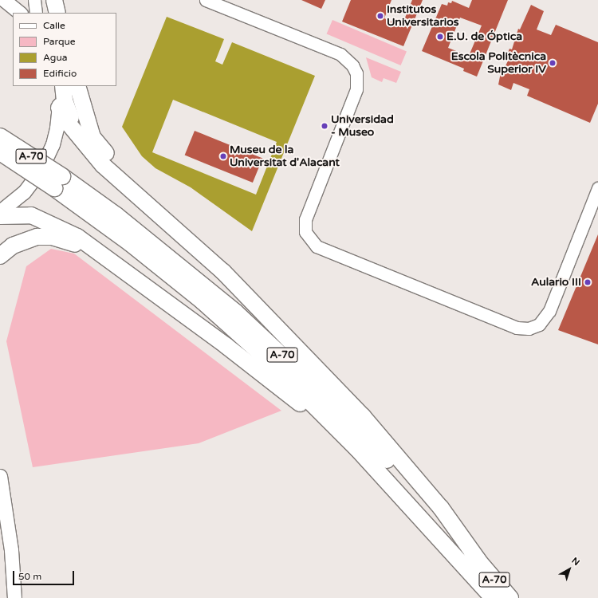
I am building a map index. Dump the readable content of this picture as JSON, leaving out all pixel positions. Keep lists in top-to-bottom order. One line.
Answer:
{"streets":{"highway":["A-70"]},"places":["Institutos Universitarios","E.U. de Óptica","Escola Politècnica Superior IV","Universidad - Museo","Museu de la Universitat d'Alacant","Aulario III"],"legend":["Calle","Parque","Agua","Edificio"],"scale_bar":"50 m","north":"top right"}
